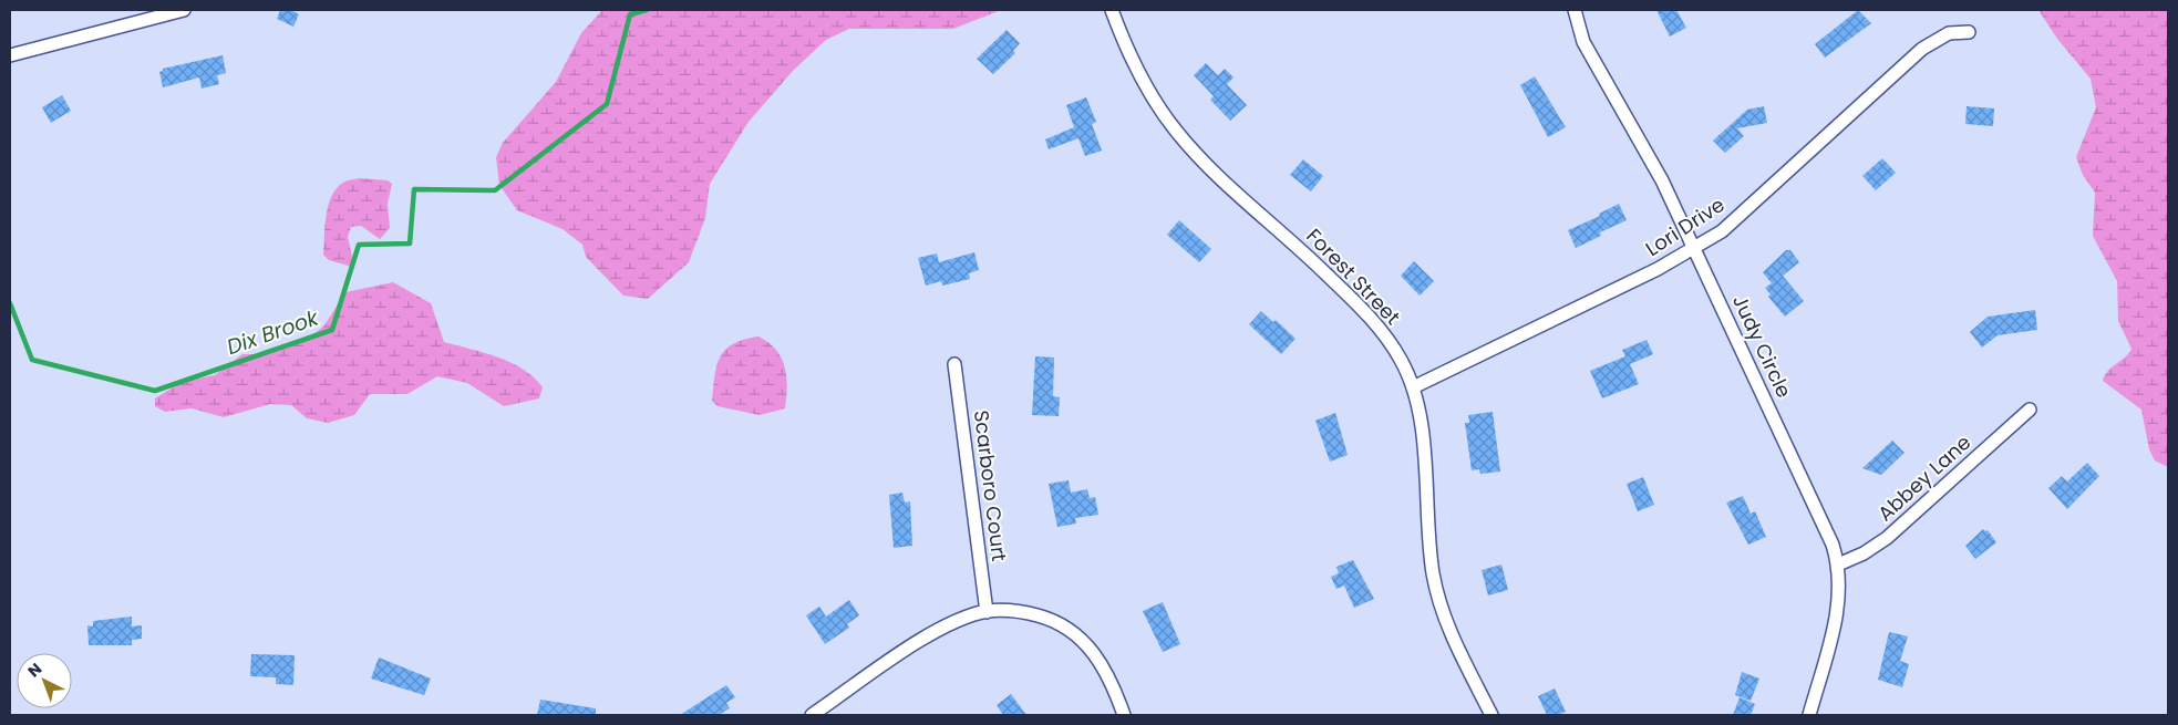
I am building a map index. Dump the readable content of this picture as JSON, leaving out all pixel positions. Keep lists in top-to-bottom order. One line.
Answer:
{"streets":{"street":["Lori Drive","Forest Street","Judy Circle","Abbey Lane","Scarboro Court"]},"crossings":[["Lori Drive","Forest Street"],["Lori Drive","Judy Circle"],["Judy Circle","Abbey Lane"]],"water":["Dix Brook"],"north":"top left"}
